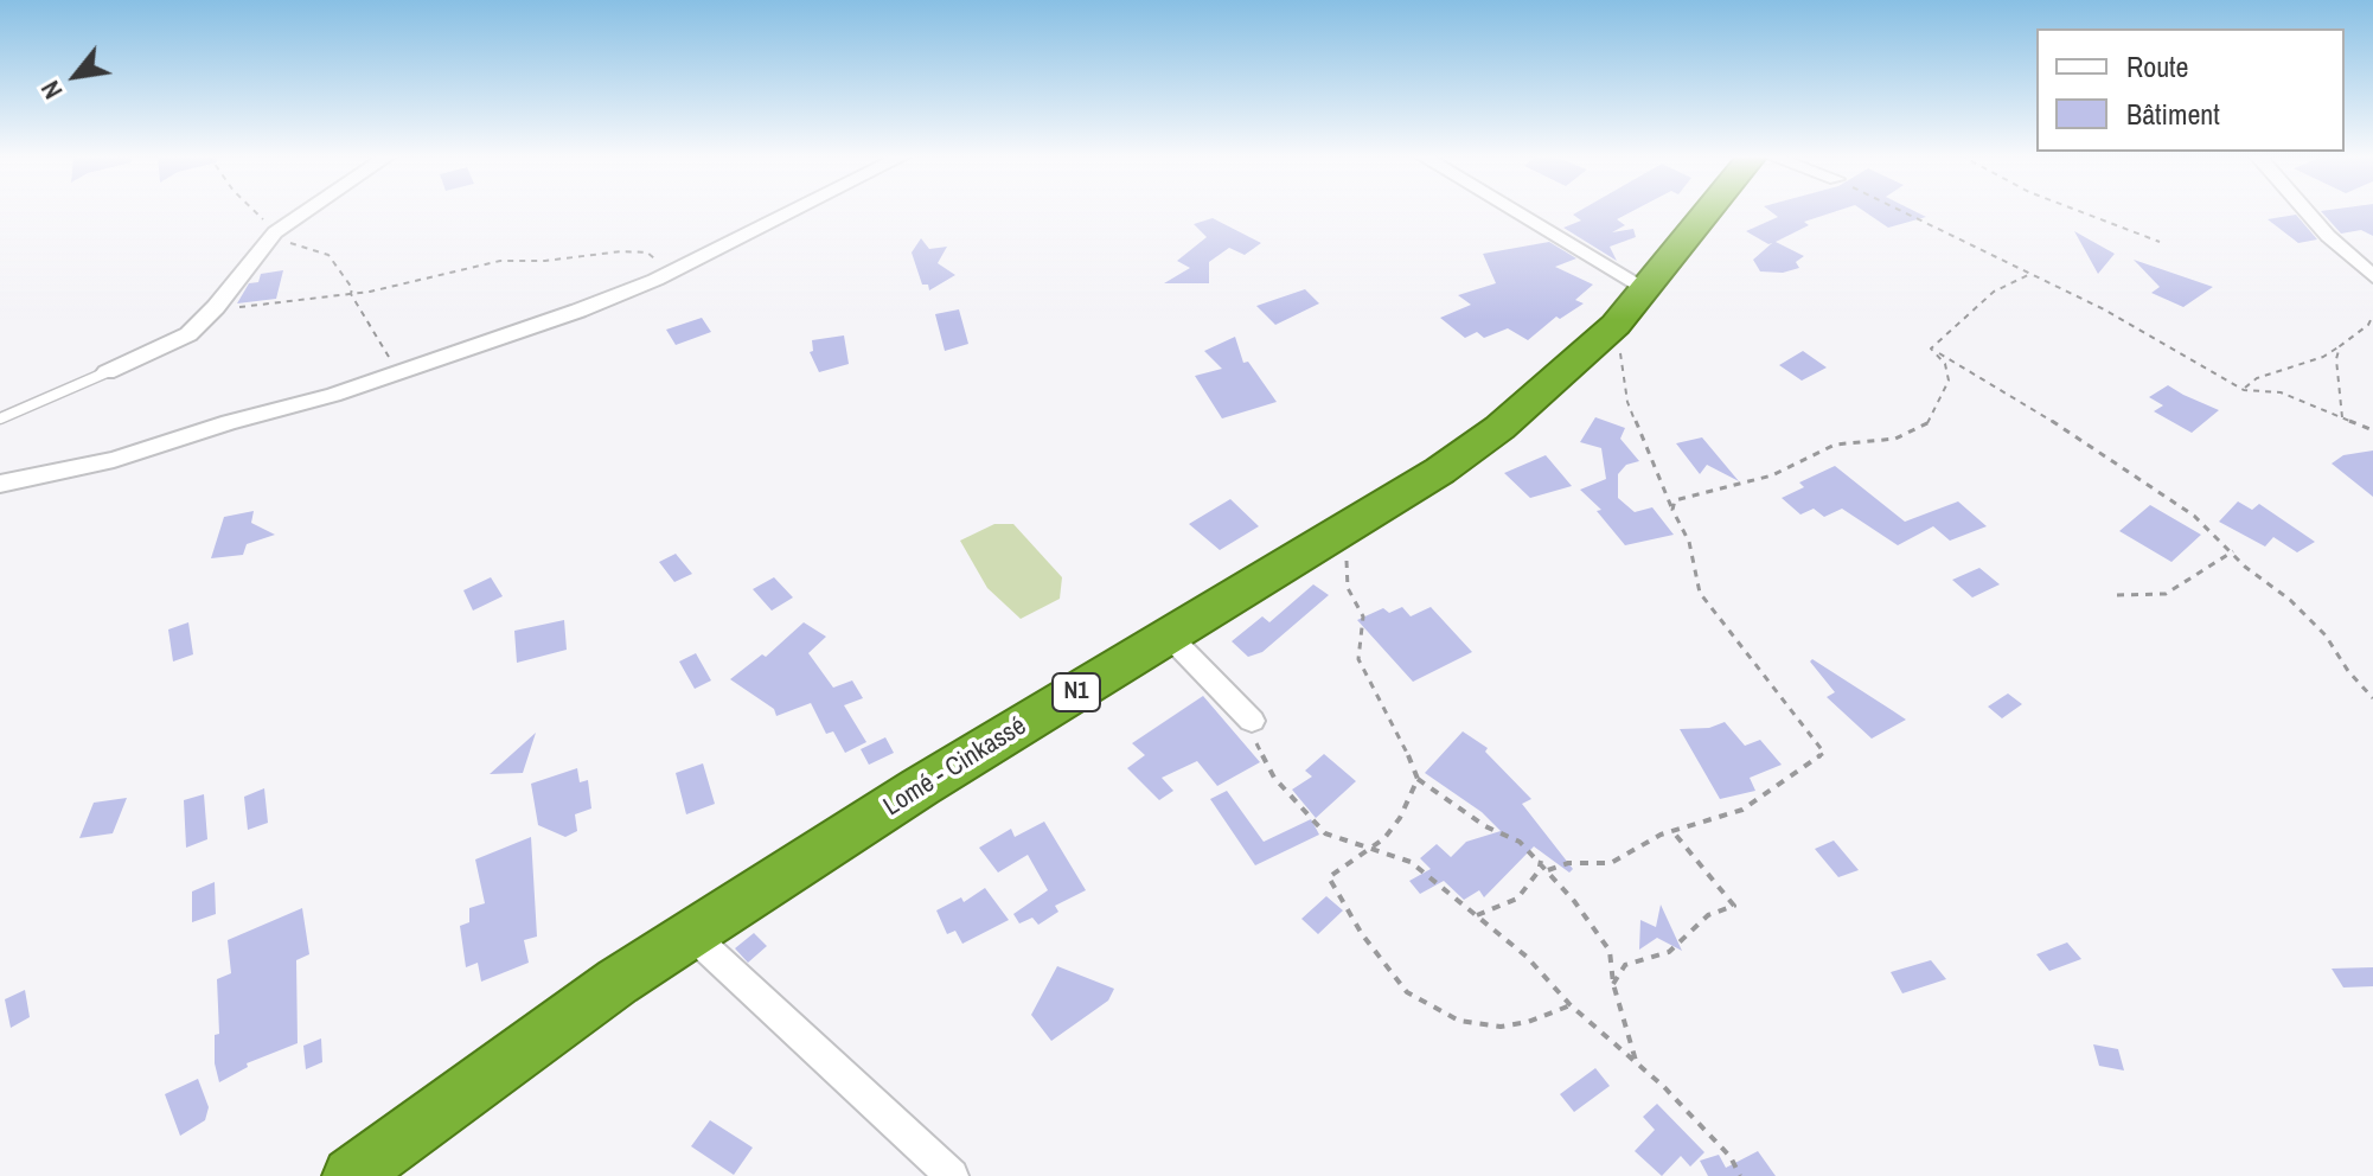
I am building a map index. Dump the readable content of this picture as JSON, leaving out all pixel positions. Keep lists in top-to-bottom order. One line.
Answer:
{"streets":{"highway":["N1","Lomé - Cinkassé"]},"legend":["Route","Bâtiment"],"north":"bottom left"}
